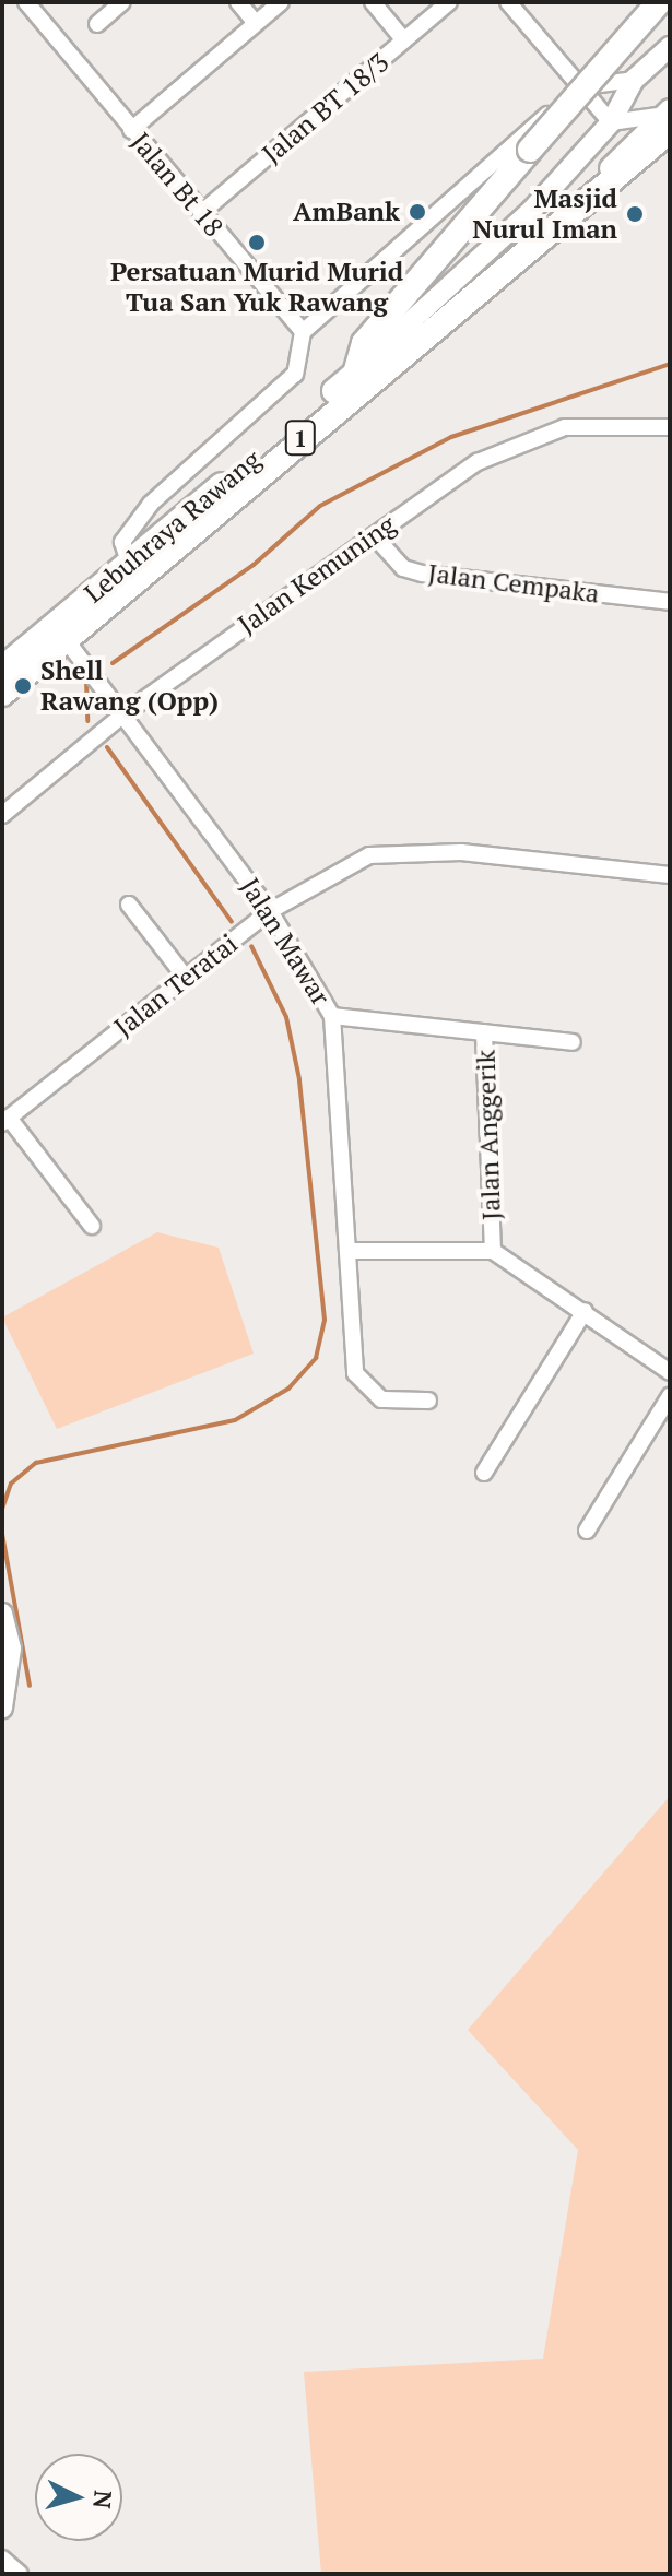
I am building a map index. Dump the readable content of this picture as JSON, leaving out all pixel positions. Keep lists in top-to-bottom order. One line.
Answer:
{"streets":{"main road":["1","Lebuhraya Rawang"],"street":["Jalan BT 18/3","Jalan Bt 18","Jalan Kemuning","Jalan Cempaka","Jalan Mawar","Jalan Teratai","Jalan Anggerik"]},"crossings":[["Jalan BT 18/3","Jalan Bt 18"],["Lebuhraya Rawang","Jalan Mawar"],["Jalan Kemuning","Jalan Cempaka"],["Jalan Kemuning","Jalan Mawar"],["Jalan Mawar","Jalan Teratai"],["Jalan Mawar","Jalan Anggerik"]],"places":["AmBank","Masjid Nurul Iman","Persatuan Murid Murid Tua San Yuk Rawang","Shell Rawang (Opp)"],"north":"right"}
